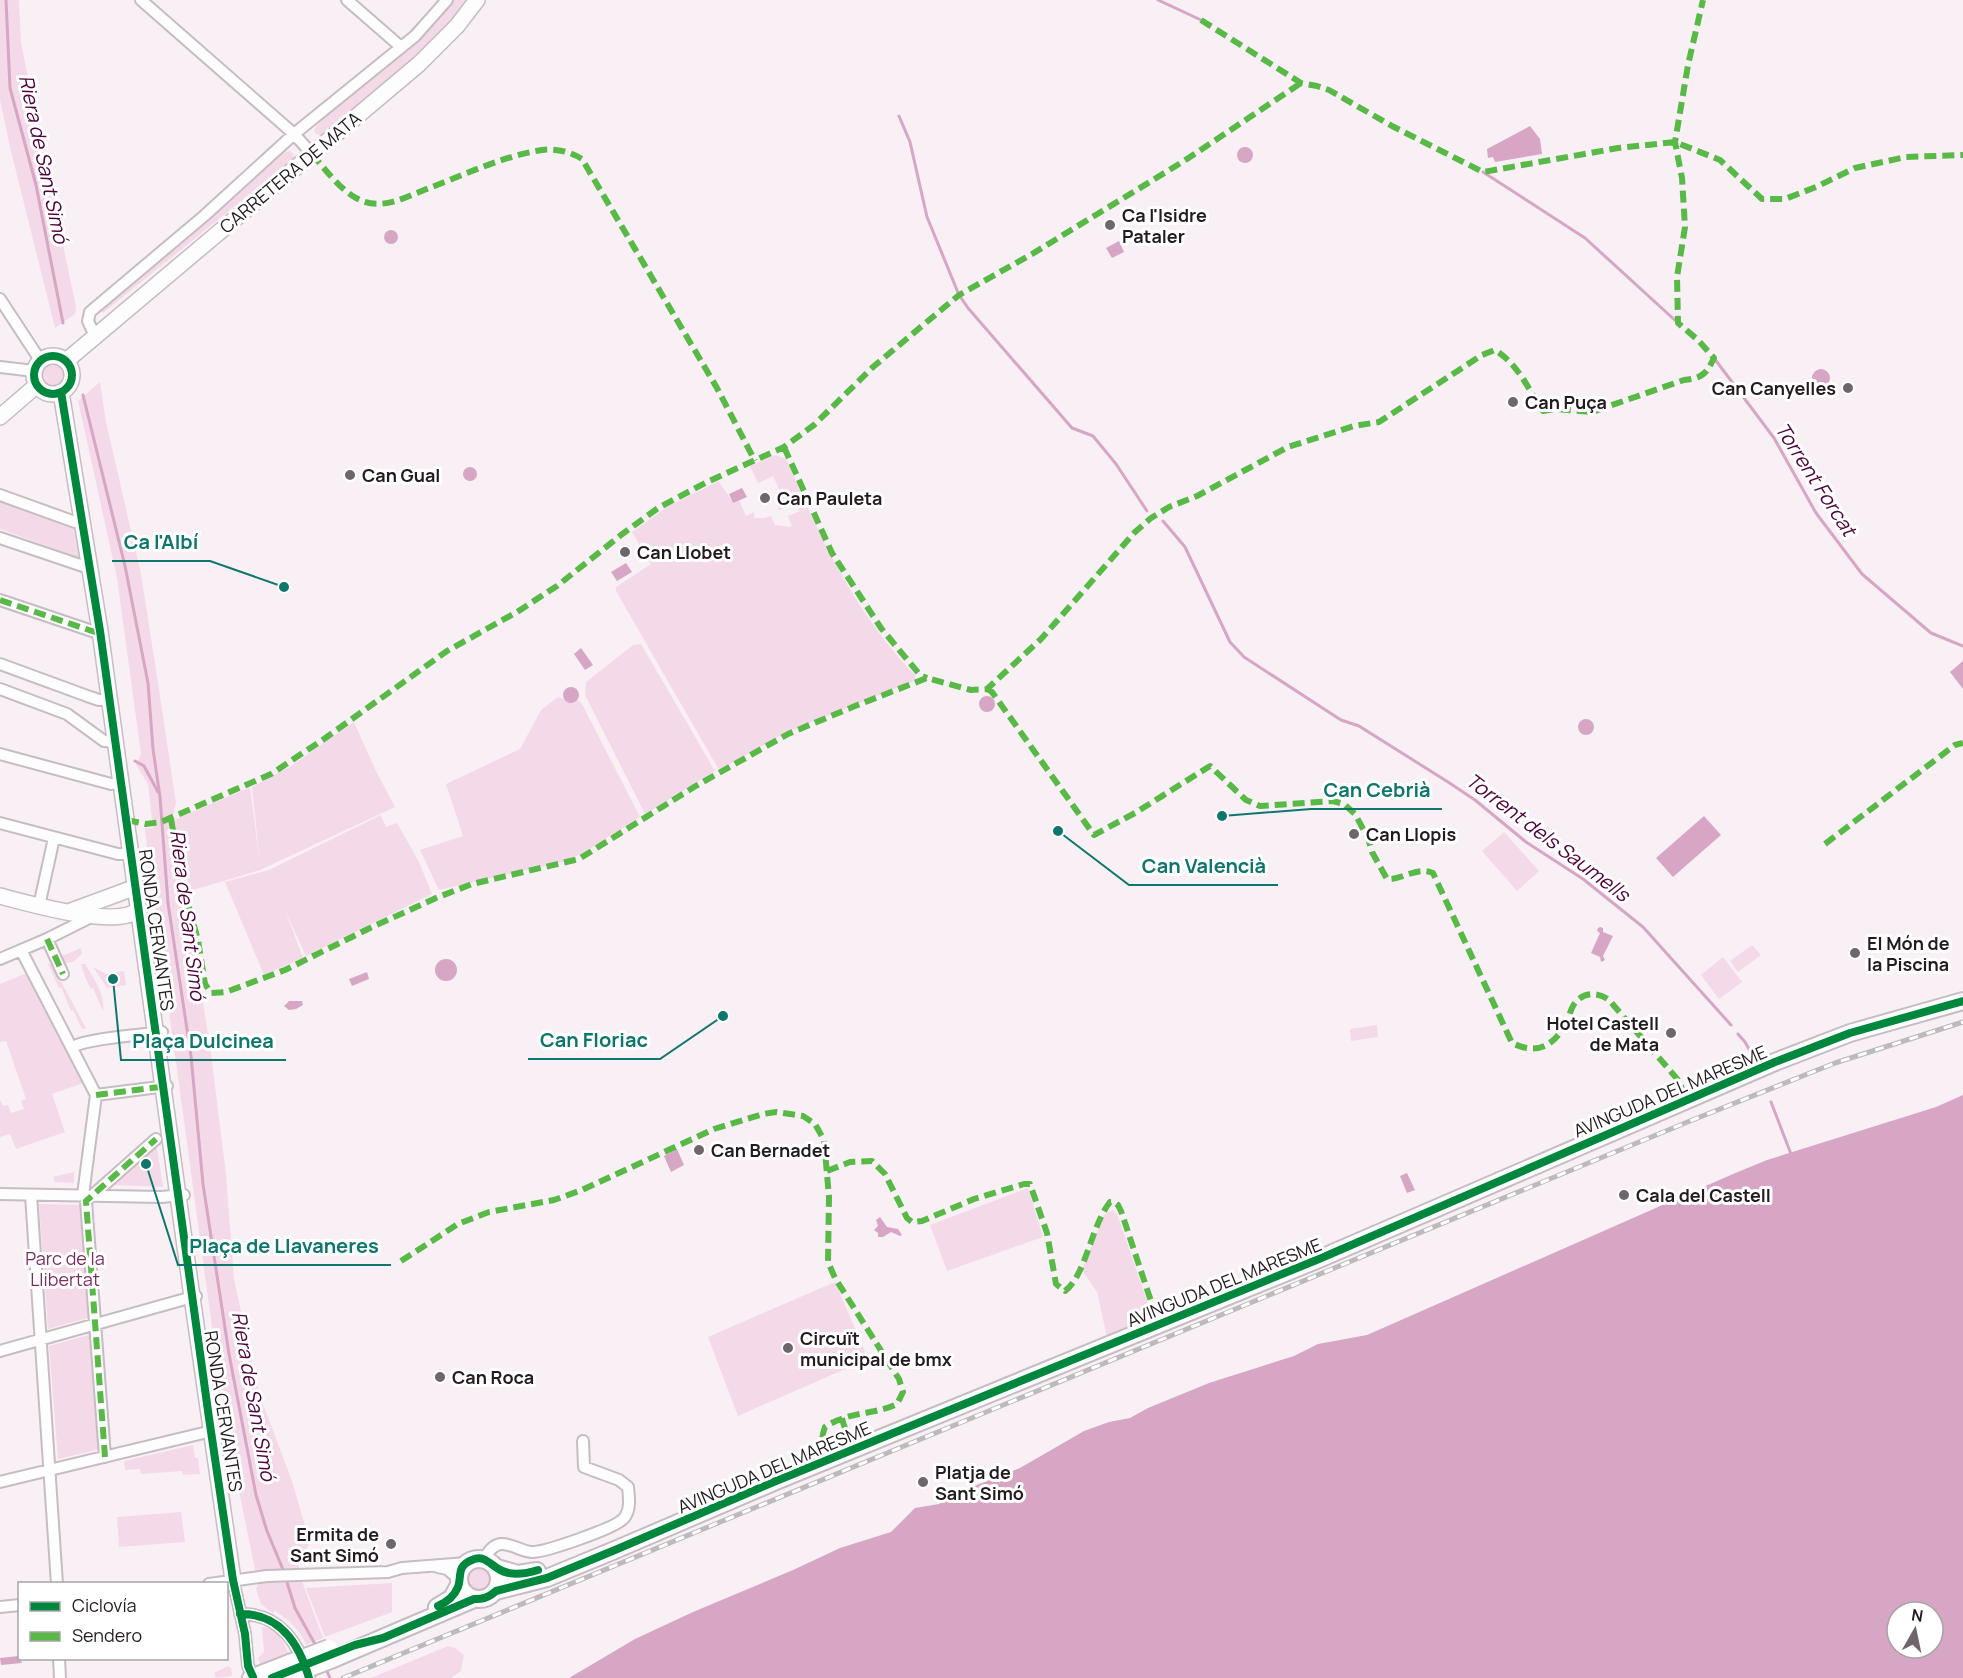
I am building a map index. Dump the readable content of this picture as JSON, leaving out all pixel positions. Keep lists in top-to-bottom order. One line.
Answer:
{"streets":{"main road":["AVINGUDA DEL MARESME"],"street":["CARRETERA DE MATA","RONDA CERVANTES"]},"crossings":[["CARRETERA DE MATA","RONDA CERVANTES"]],"water":["Riera de Sant Simó","Torrent Forcat","Torrent dels Saumells"],"parks":["Parc de la Llibertat"],"places":["Ca l'Isidre Pataler","Can Canyelles","Can Puça","Can Gual","Can Pauleta","Can Llobet","Ca l'Albí","Can Cebrià","Can Valencià","Can Llopis","El Món de la Piscina","Plaça Dulcinea","Can Floriac","Hotel Castell de Mata","Can Bernadet","Plaça de Llavaneres","Cala del Castell","Circuït municipal de bmx","Can Roca","Platja de Sant Simó","Ermita de Sant Simó"],"legend":["Ciclovía","Sendero"],"north":"top"}
